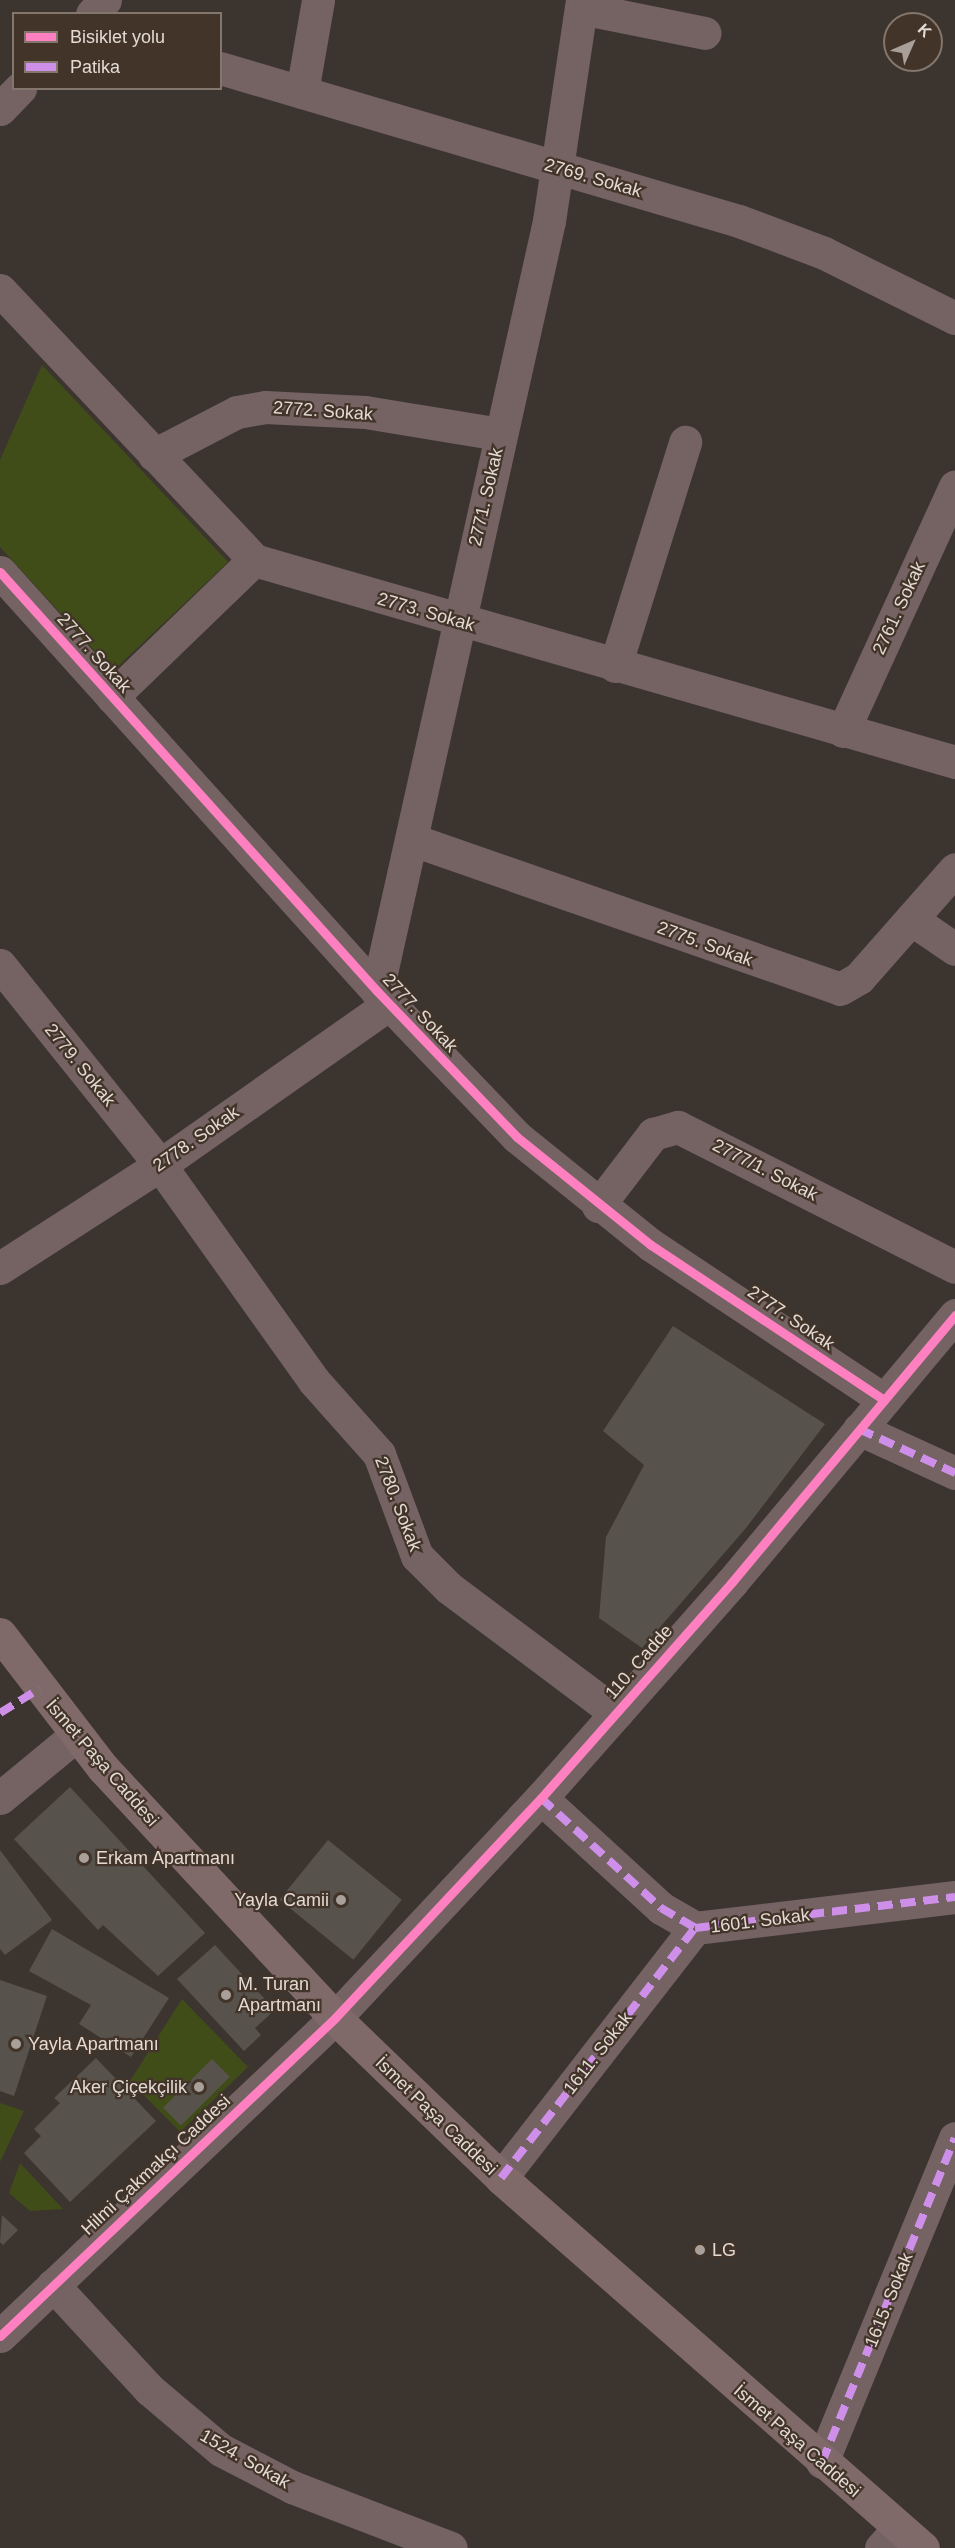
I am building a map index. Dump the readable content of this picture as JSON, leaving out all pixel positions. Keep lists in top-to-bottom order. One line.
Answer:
{"streets":{"main road":["İsmet Paşa Caddesi"],"street":["2769. Sokak","2772. Sokak","2771. Sokak","2761. Sokak","2773. Sokak","2777. Sokak","2775. Sokak","2779. Sokak","2778. Sokak","2777/1. Sokak","2780. Sokak","110. Cadde","1601. Sokak","1611. Sokak","Hilmi Çakmakçı Caddesi","1615. Sokak","1524. Sokak"]},"crossings":[["2769. Sokak","2771. Sokak"],["2772. Sokak","2771. Sokak"],["2772. Sokak","2773. Sokak"],["2771. Sokak","2773. Sokak"],["2771. Sokak","2777. Sokak"],["2771. Sokak","2775. Sokak"],["2771. Sokak","2778. Sokak"],["2761. Sokak","2773. Sokak"],["2777. Sokak","2778. Sokak"],["2777. Sokak","2777/1. Sokak"],["2777. Sokak","110. Cadde"],["2779. Sokak","2778. Sokak"],["2779. Sokak","2780. Sokak"],["2778. Sokak","2780. Sokak"],["2780. Sokak","110. Cadde"],["110. Cadde","İsmet Paşa Caddesi"],["110. Cadde","1601. Sokak"],["110. Cadde","Hilmi Çakmakçı Caddesi"],["İsmet Paşa Caddesi","1611. Sokak"],["İsmet Paşa Caddesi","Hilmi Çakmakçı Caddesi"],["İsmet Paşa Caddesi","1615. Sokak"],["1601. Sokak","1611. Sokak"],["Hilmi Çakmakçı Caddesi","1524. Sokak"]],"places":["Erkam Apartmanı","Yayla Camii","M. Turan Apartmanı","Yayla Apartmanı","Aker Çiçekçilik","LG"],"legend":["Bisiklet yolu","Patika"],"north":"top right"}
